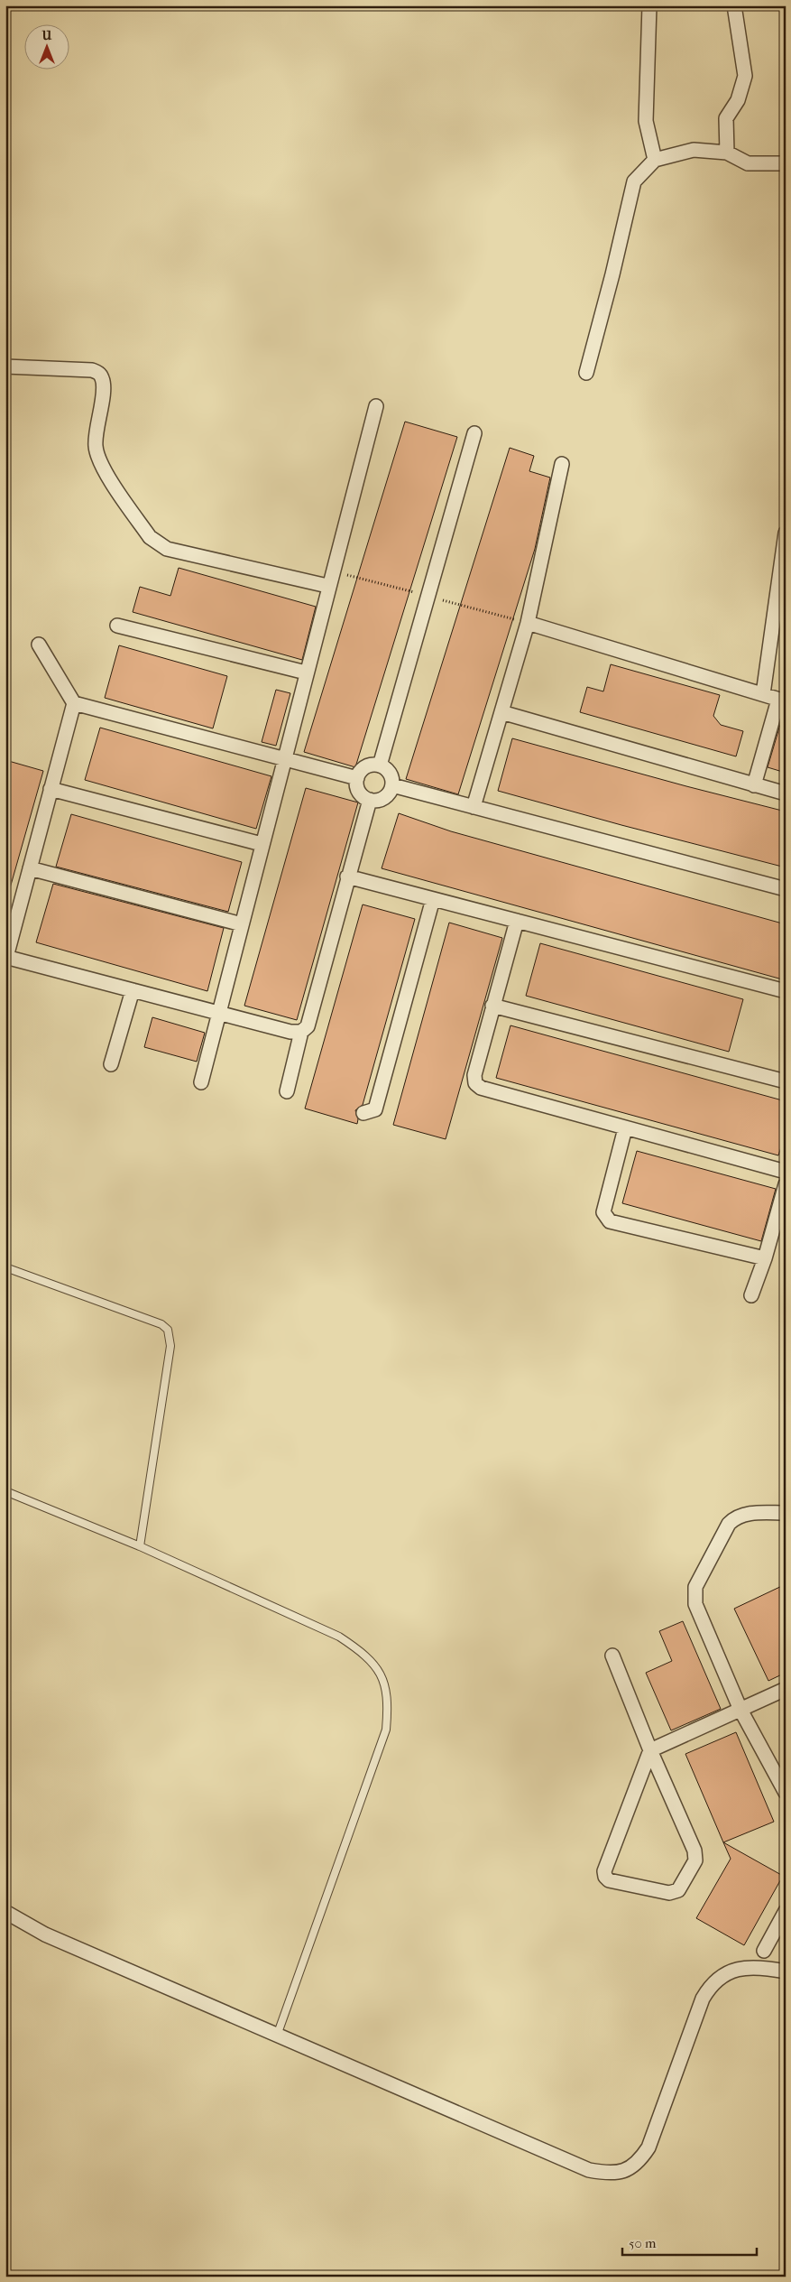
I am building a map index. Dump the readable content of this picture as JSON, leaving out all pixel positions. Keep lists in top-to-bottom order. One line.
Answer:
{"scale_bar":"50 m","north":"top"}
